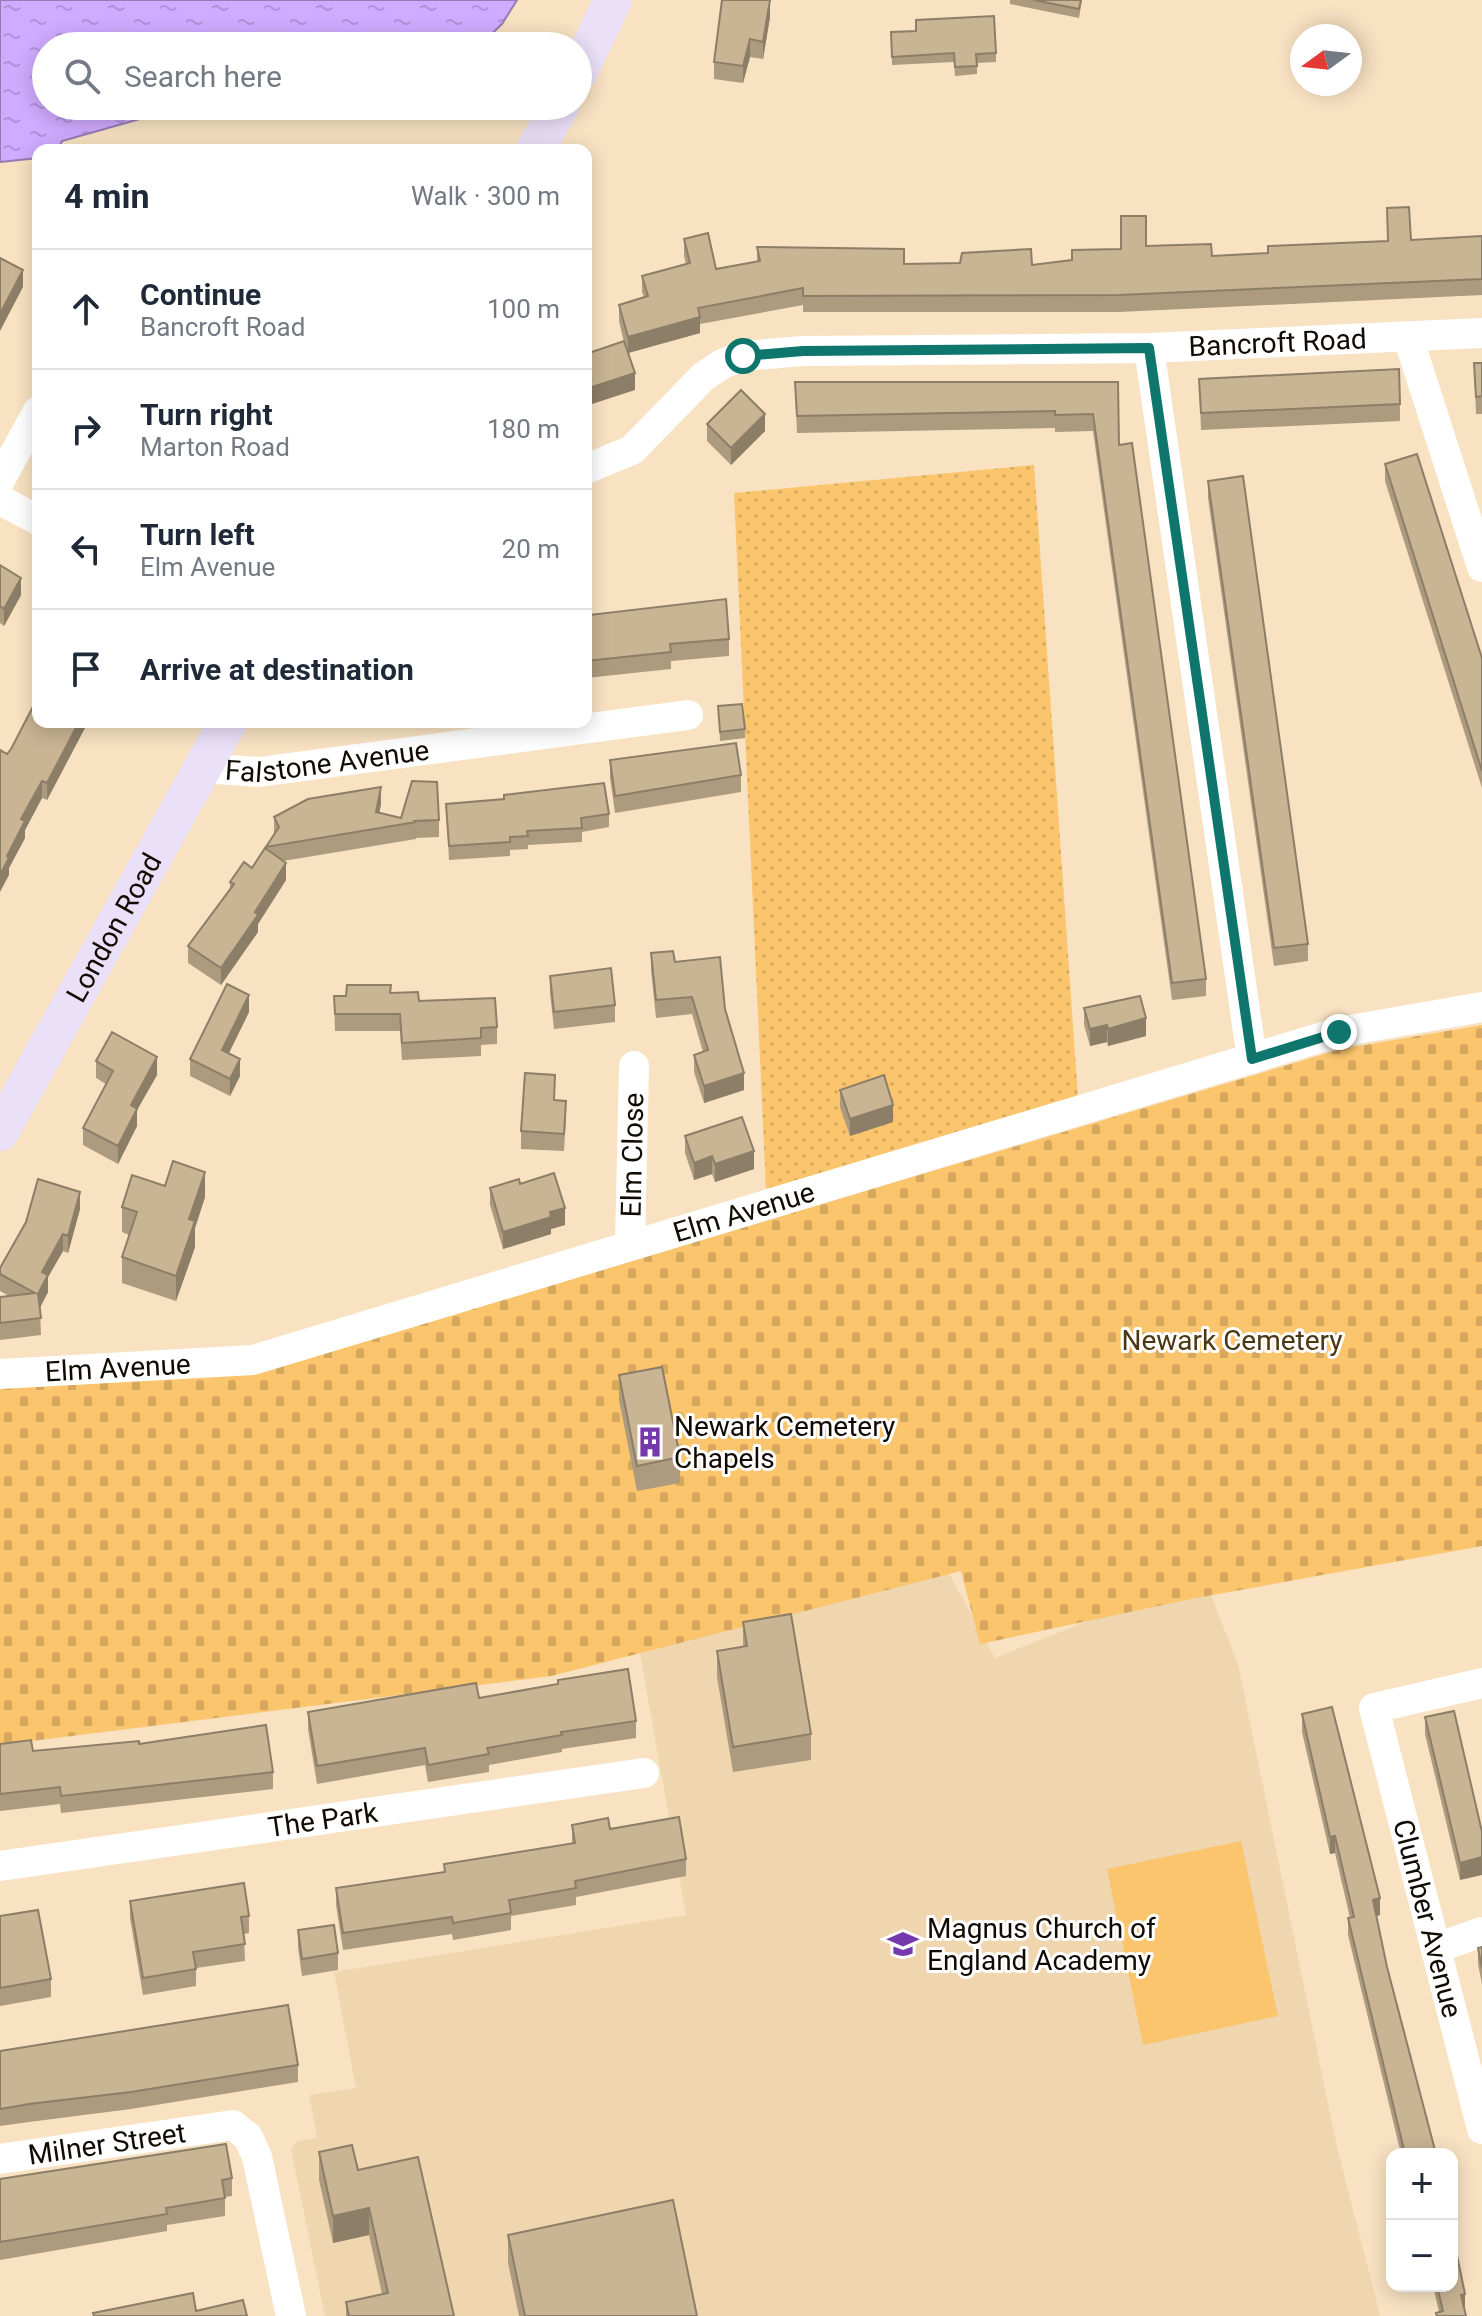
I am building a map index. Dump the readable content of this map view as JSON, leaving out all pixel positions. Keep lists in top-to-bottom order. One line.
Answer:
{"streets":{"main road":["London Road"],"street":["Bancroft Road","Falstone Avenue","Elm Close","Elm Avenue","The Park","Clumber Avenue","Milner Street"]},"crossings":[["Falstone Avenue","London Road"],["Elm Close","Elm Avenue"]],"parks":["Newark Cemetery"],"places":{"building":["Newark Cemetery Chapels"],"school or university":["Magnus Church of England Academy"]},"north":"left","page":{"search":"Search here","heading":["4 min","Walk · 300 m"],"list":[["Continue","Bancroft Road","100 m"],["Turn right","Marton Road","180 m"],["Turn left","Elm Avenue","20 m"],"Arrive at destination"],"map_buttons":["+","−"]}}
